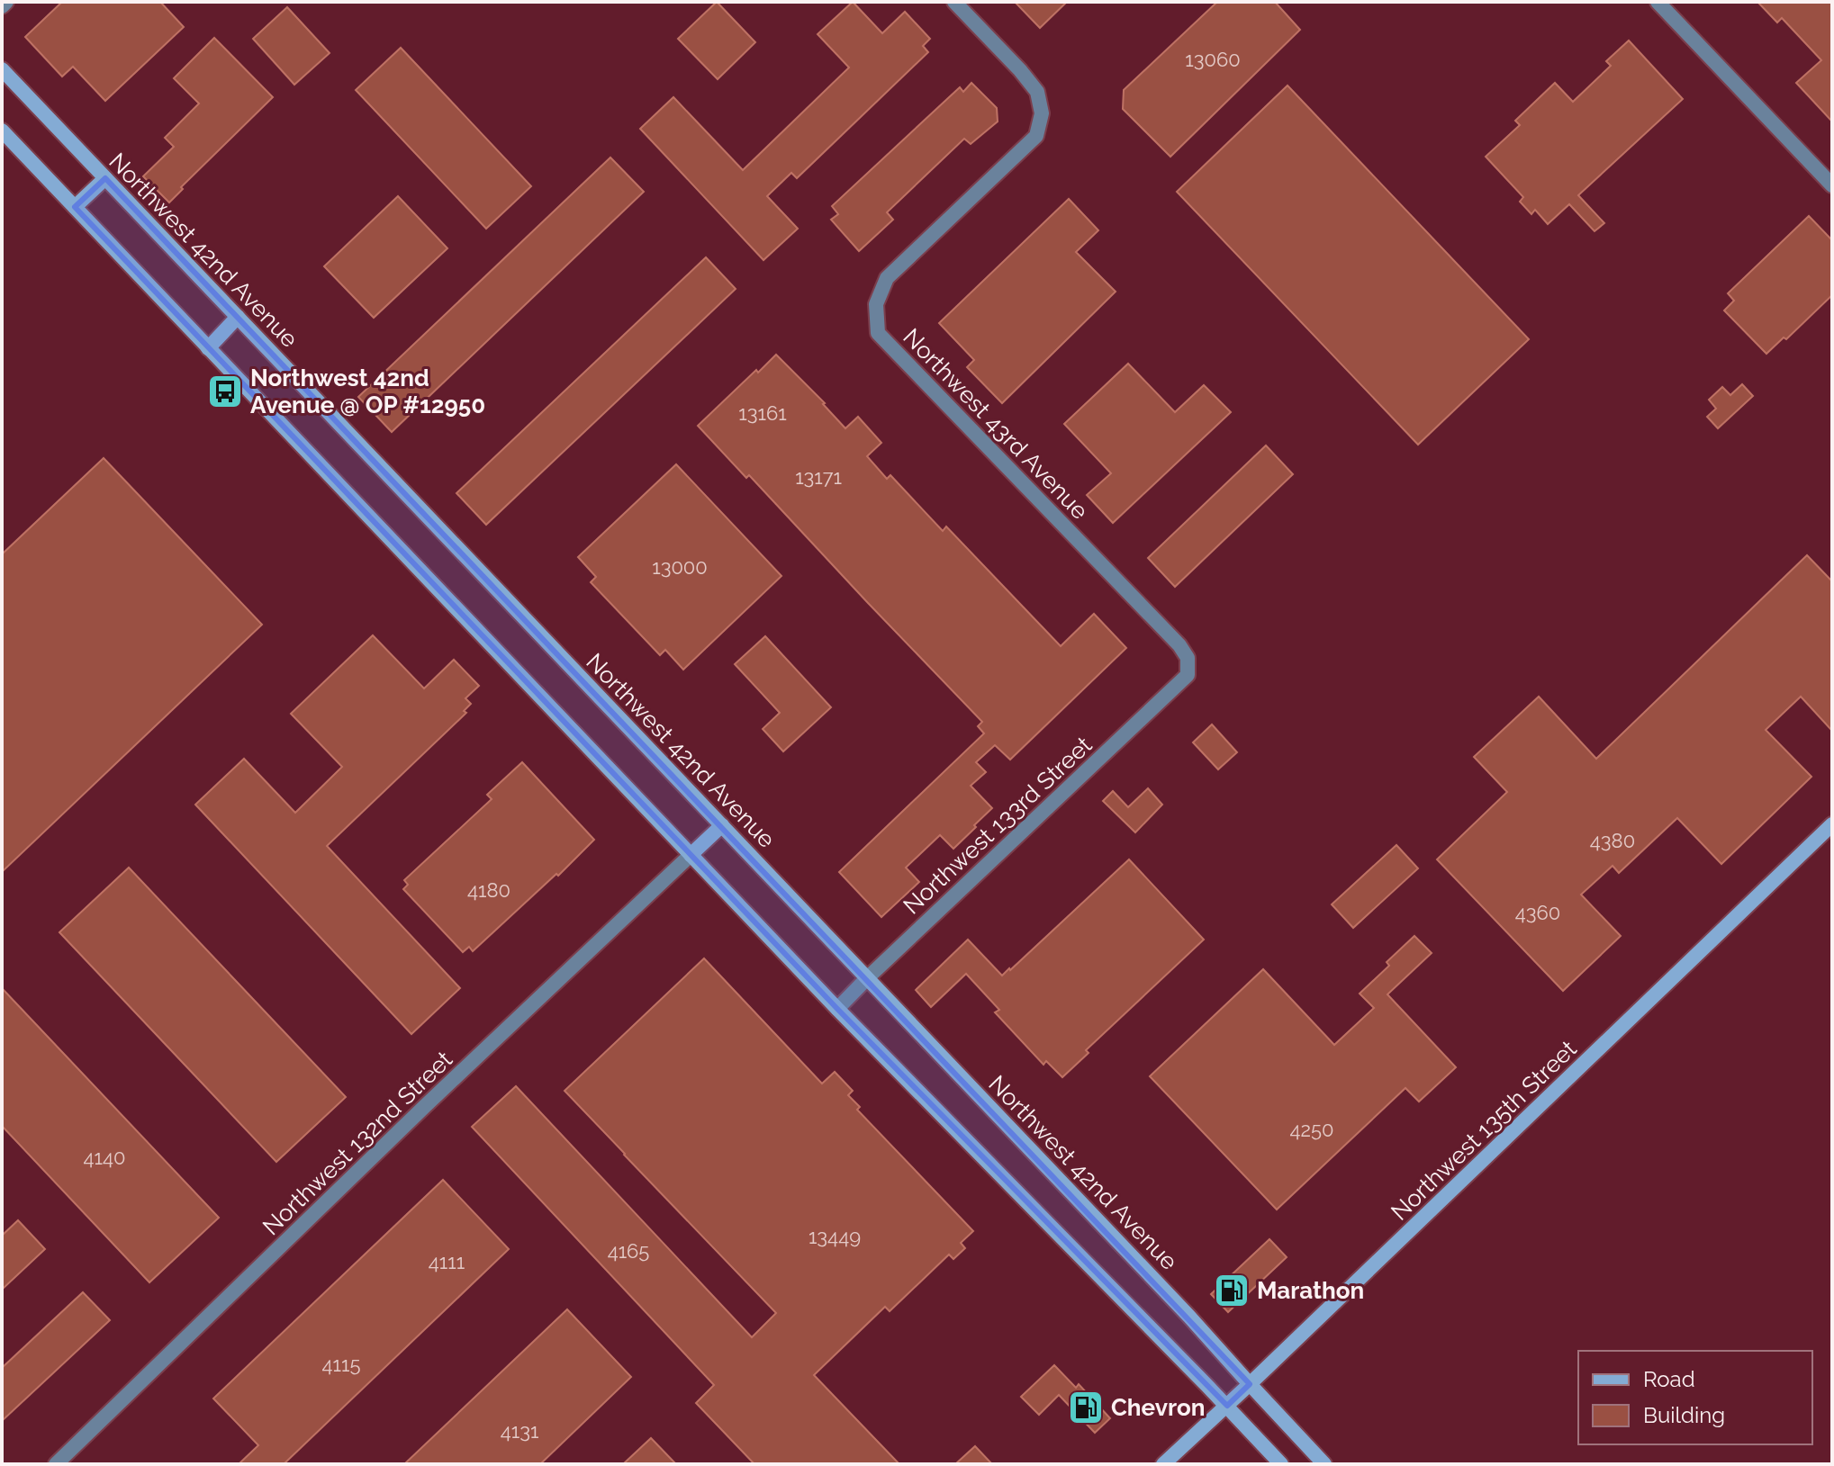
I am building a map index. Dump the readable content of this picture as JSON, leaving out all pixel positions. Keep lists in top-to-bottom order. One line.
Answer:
{"streets":{"main road":["Northwest 42nd Avenue","Northwest 135th Street"],"street":["Northwest 43rd Avenue","Northwest 133rd Street","Northwest 132nd Street"]},"crossings":[["Northwest 42nd Avenue","Northwest 133rd Street"],["Northwest 42nd Avenue","Northwest 135th Street"],["Northwest 43rd Avenue","Northwest 133rd Street"]],"places":{"bus stop":["Northwest 42nd Avenue @ OP #12950"],"fuel station":["Marathon","Chevron"]},"house_numbers":["13060","13161","13171","13000","4380","4180","4360","4250","4140","13449","4165","4111","4115","4131"],"legend":["Road","Building"]}
